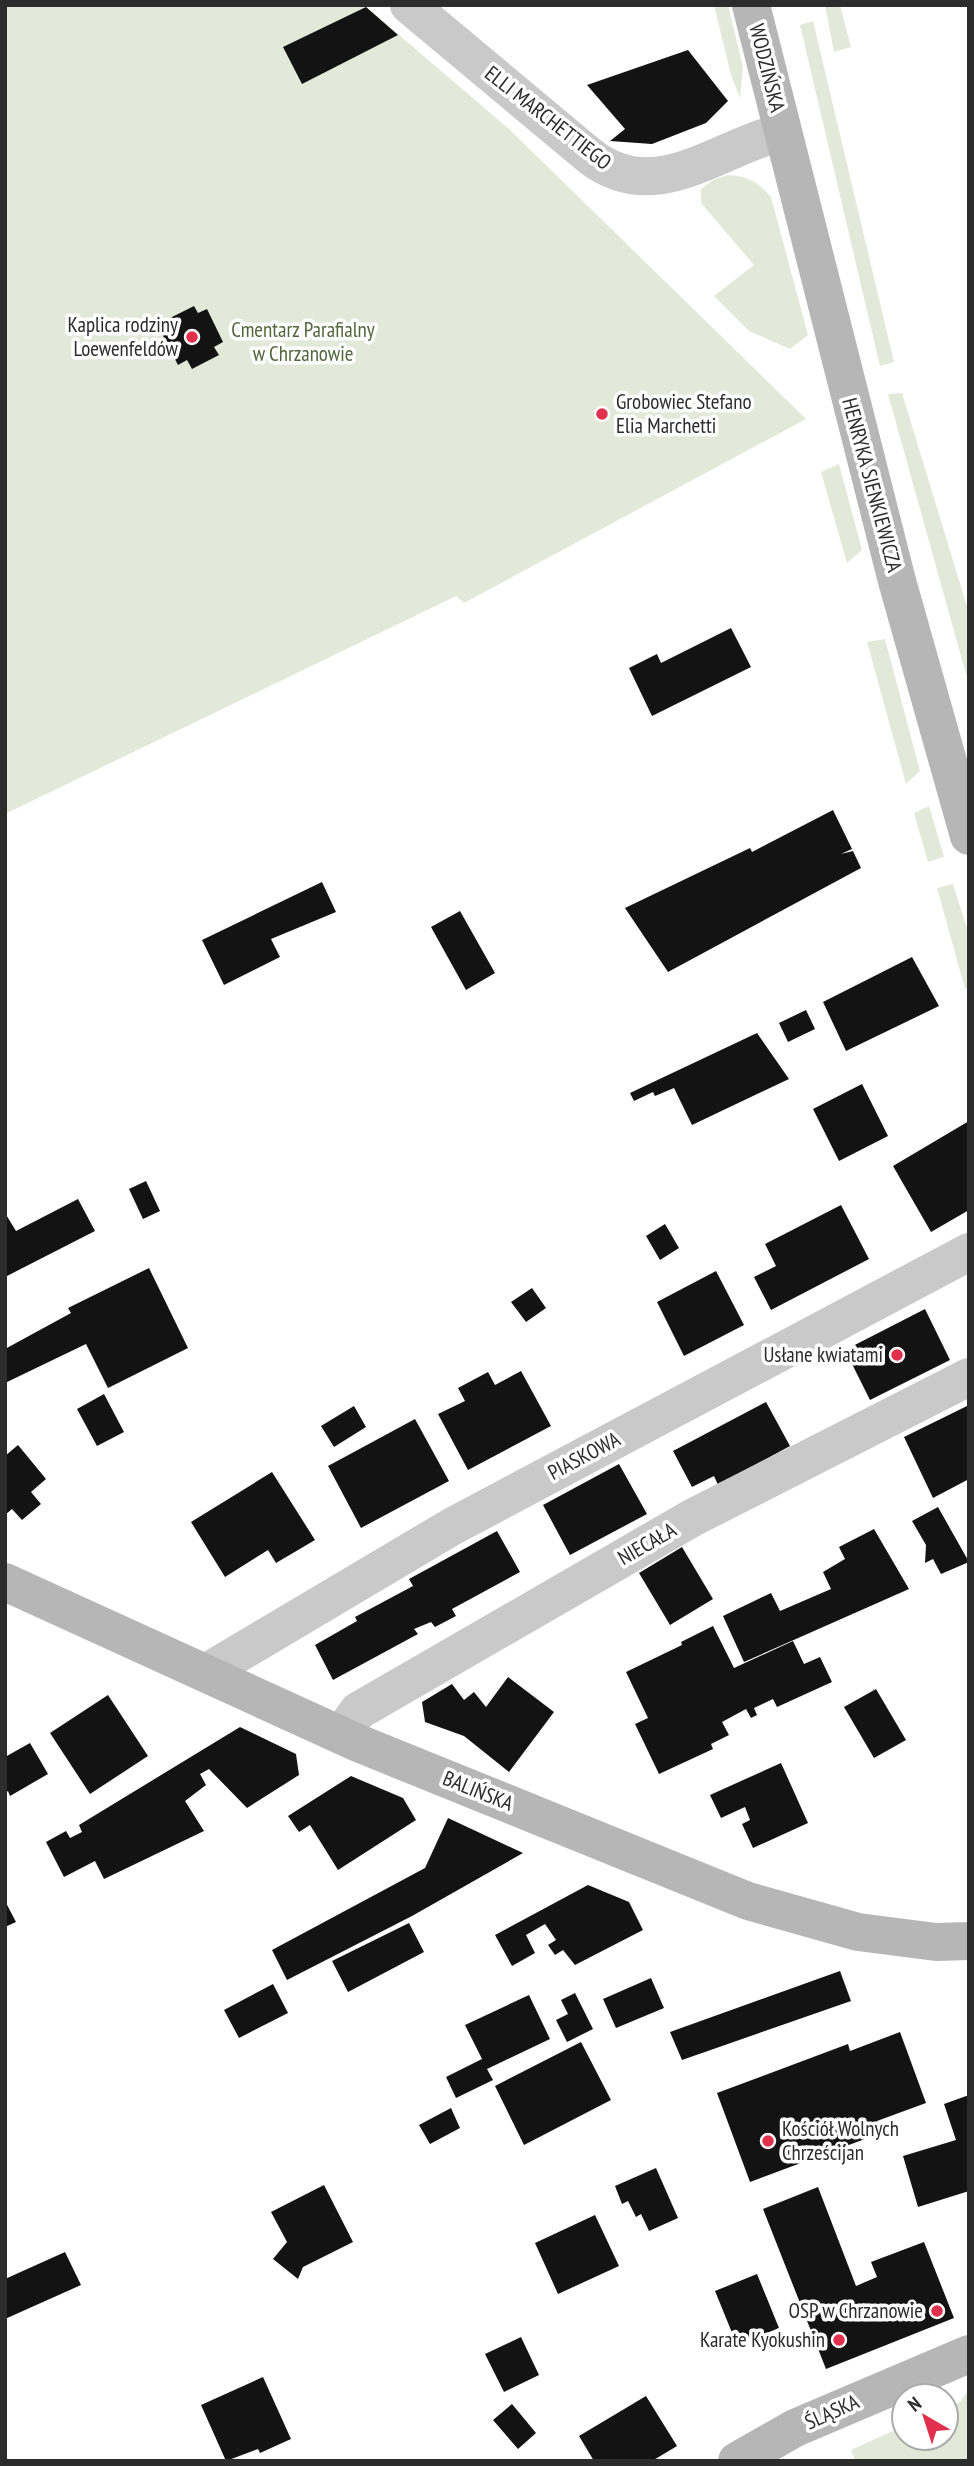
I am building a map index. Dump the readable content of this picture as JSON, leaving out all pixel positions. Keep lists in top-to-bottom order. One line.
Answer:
{"streets":{"street":["WODZIŃSKA","ELLI MARCHETTIEGO","HENRYKA SIENKIEWICZA","PIASKOWA","NIECAŁA","BALIŃSKA","ŚLĄSKA"]},"crossings":[["WODZIŃSKA","ELLI MARCHETTIEGO"],["WODZIŃSKA","HENRYKA SIENKIEWICZA"],["ELLI MARCHETTIEGO","HENRYKA SIENKIEWICZA"],["PIASKOWA","BALIŃSKA"],["NIECAŁA","BALIŃSKA"]],"parks":["Cmentarz Parafialny w Chrzanowie"],"places":["Kaplica rodziny Loewenfeldów","Grobowiec Stefano Elia Marchetti","Usłane kwiatami","Kościół Wolnych Chrześcijan","OSP w Chrzanowie","Karate Kyokushin"],"north":"top left"}
